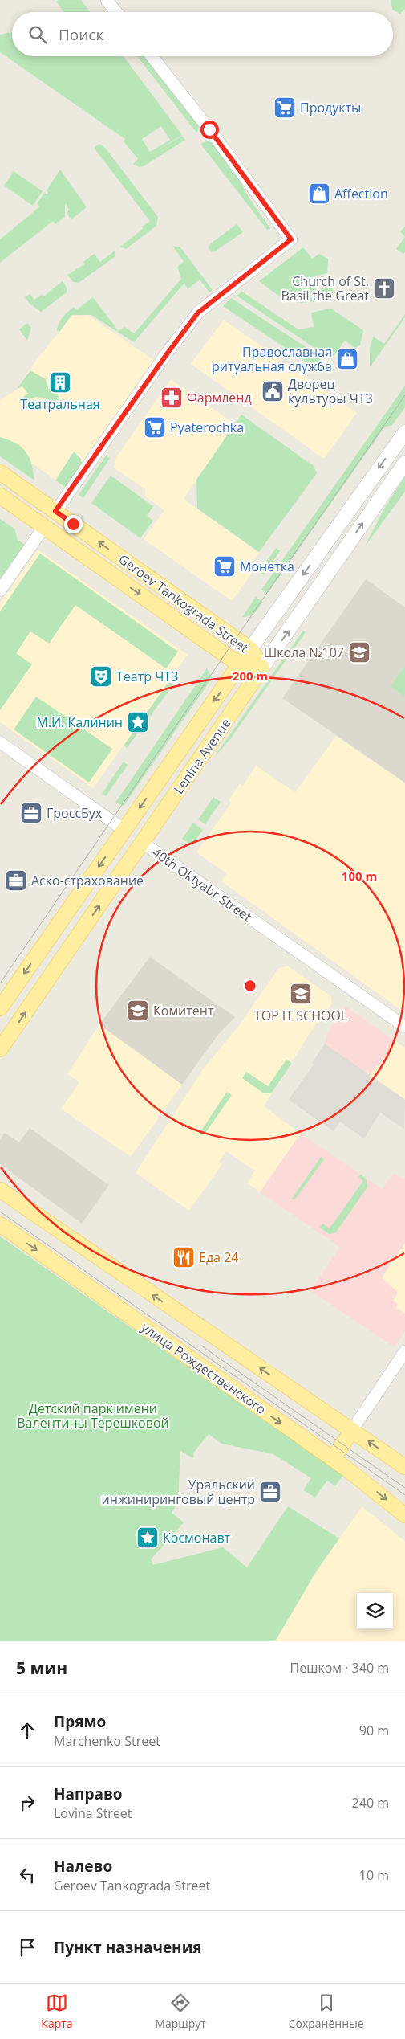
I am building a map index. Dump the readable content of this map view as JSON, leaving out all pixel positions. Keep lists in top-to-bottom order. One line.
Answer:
{"streets":{"main road":["Geroev Tankograda Street","Lenina Avenue","40th Oktyabr Street","улица Рождественского"]},"crossings":[["Geroev Tankograda Street","Lenina Avenue"],["Lenina Avenue","40th Oktyabr Street"]],"parks":["Детский парк имени Валентины Терешковой"],"places":{"supermarket":["Продукты","Pyaterochka","Монетка"],"shop":["Affection","Православная ритуальная служба"],"church":["Church of St. Basil the Great"],"building":["Театральная"],"public building":["Дворец культуры ЧТЗ"],"pharmacy":["Фармленд"],"school or university":["Школа №107","TOP IT SCHOOL","Комитент"],"theatre":["Театр ЧТЗ"],"place":["М.И. Калинин","Космонавт"],"office":["ГроссБух","Аско-страхование","Уральский инжиниринговый центр"],"restaurant":["Еда 24"]},"page":{"search":"Поиск","heading":["5 мин","Пешком · 340 m"],"list":[["Прямо","Marchenko Street","90 m"],["Направо","Lovina Street","240 m"],["Налево","Geroev Tankograda Street","10 m"],"Пункт назначения"],"nav":["Карта","Маршрут","Сохранённые"]},"rings":["200 m","100 m"]}
